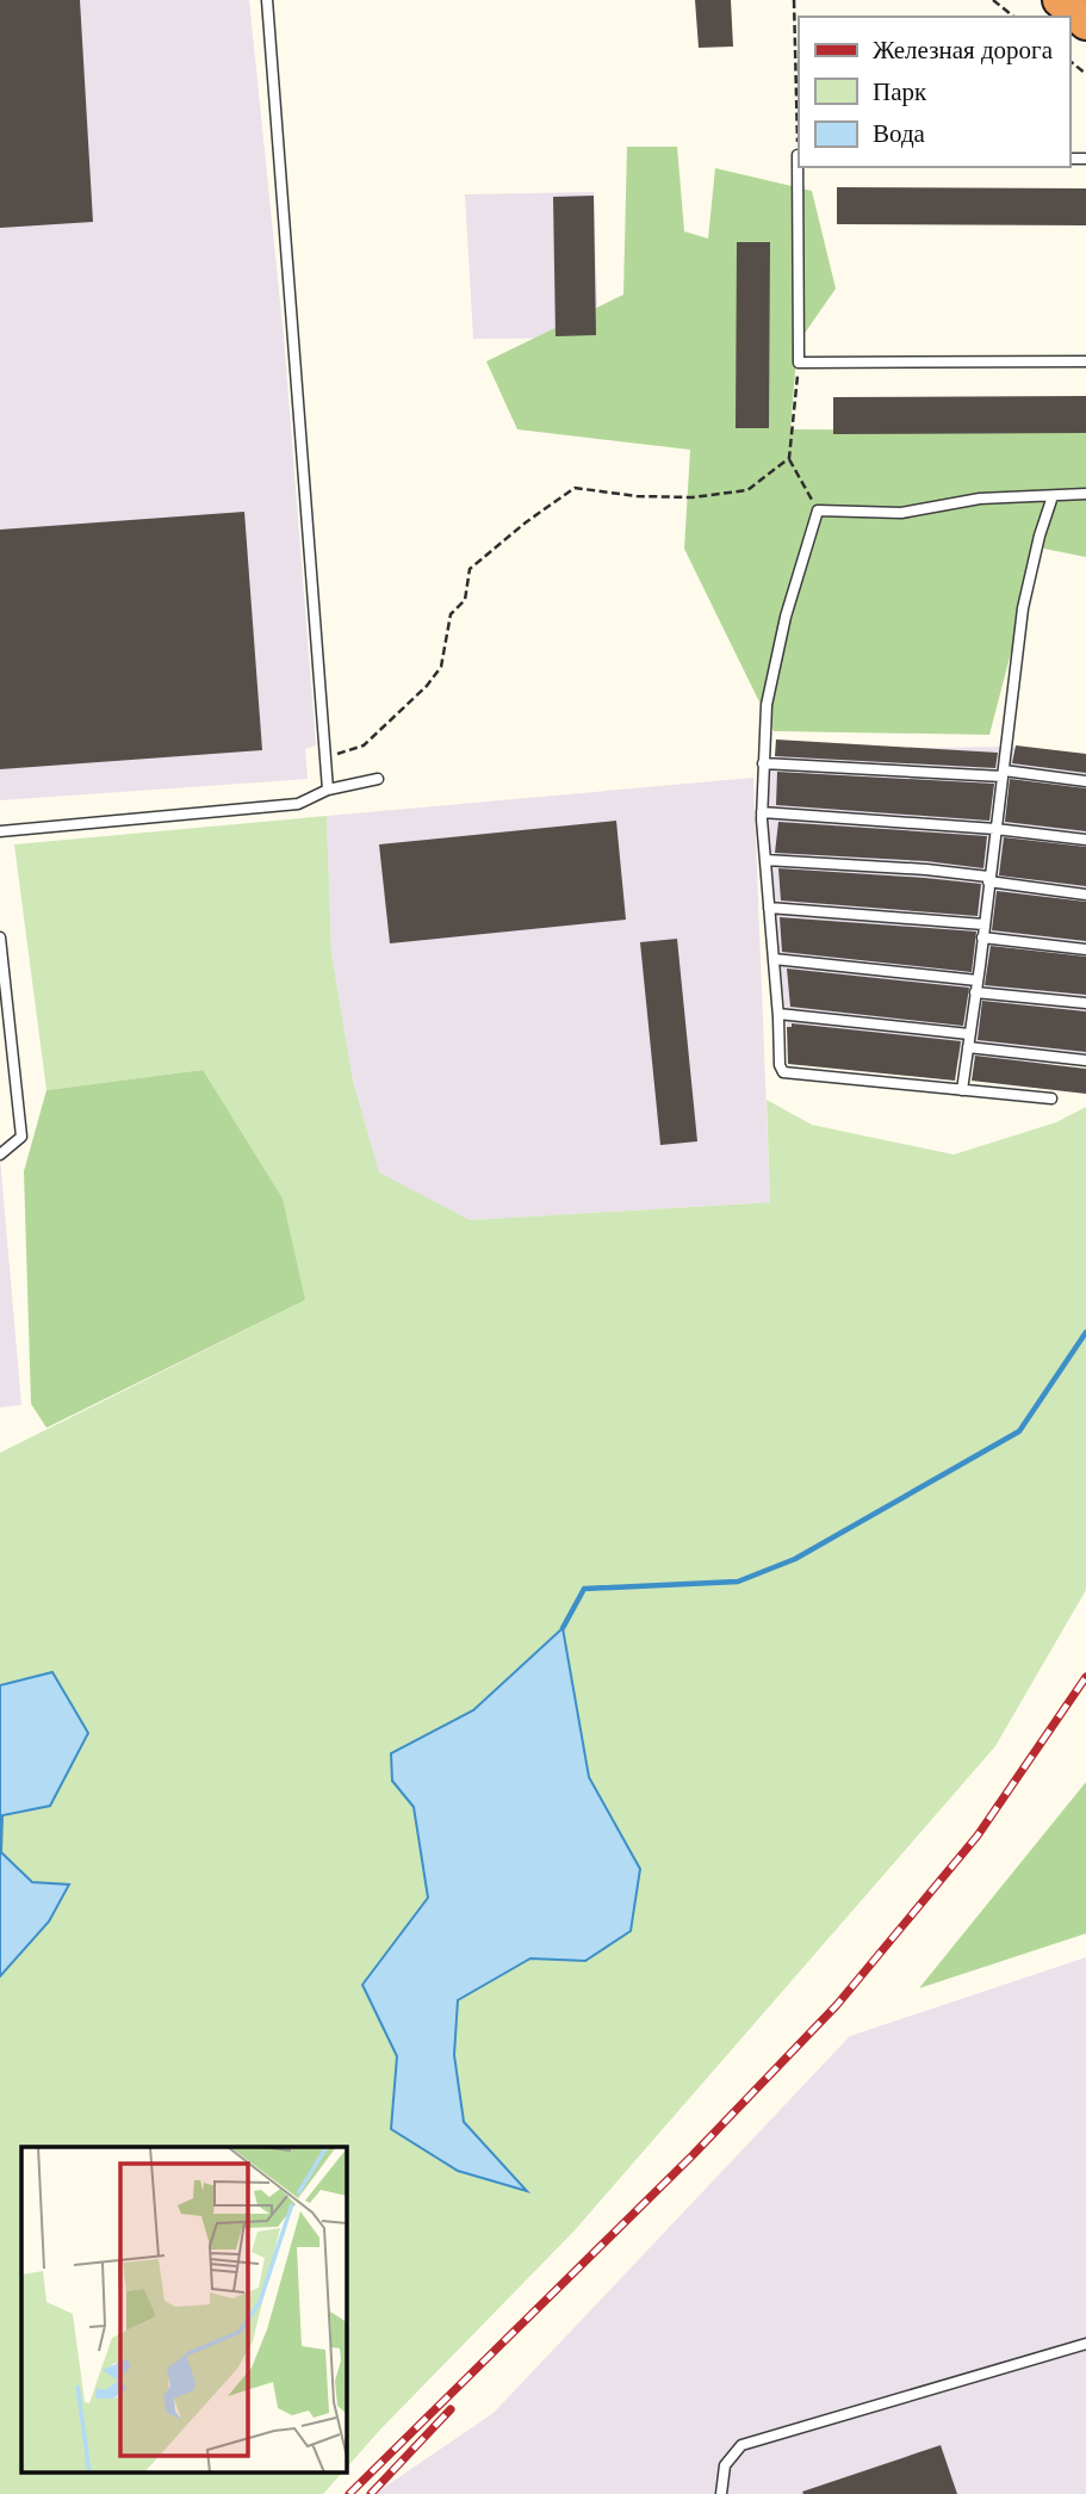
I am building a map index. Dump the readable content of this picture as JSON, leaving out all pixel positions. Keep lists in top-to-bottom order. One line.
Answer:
{"legend":["Железная дорога","Парк","Вода"]}
